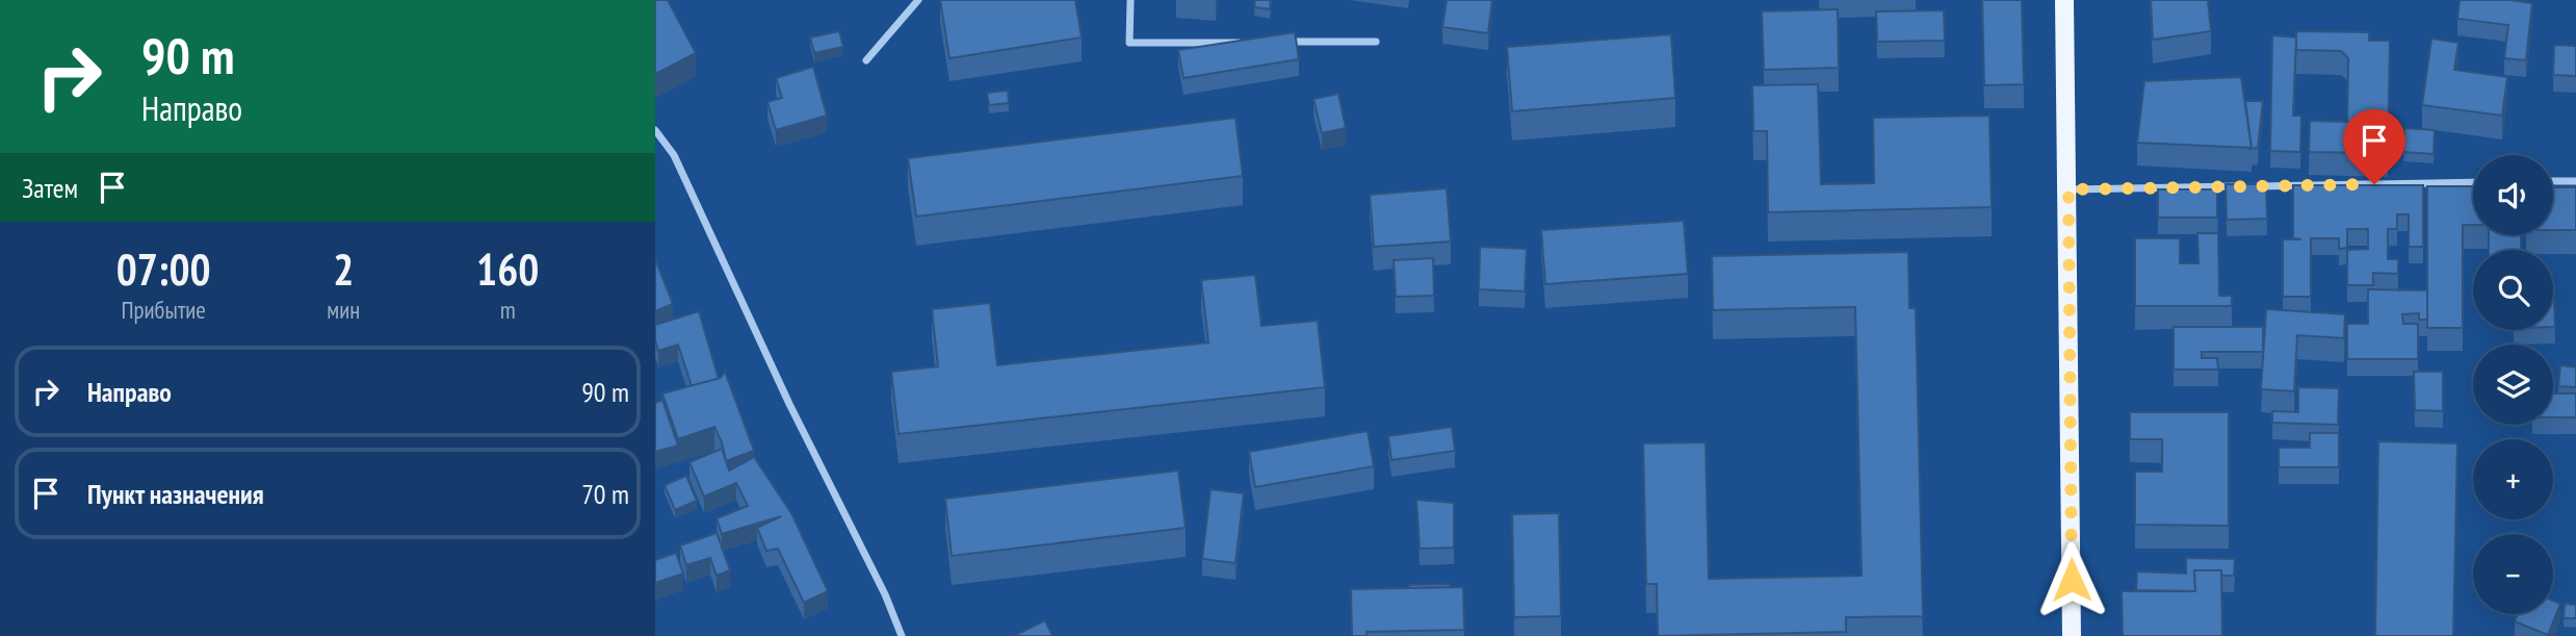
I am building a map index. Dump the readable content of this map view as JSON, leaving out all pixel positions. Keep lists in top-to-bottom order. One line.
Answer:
{"page":{"turn":["90 m","Направо"],"then":"Затем","map_buttons":["+","−"],"eta":["07:00","Прибытие","2","мин","160","m"],"list":[{"name":"Направо","value":"90 m"},{"name":"Пункт назначения","value":"70 m"}]}}
